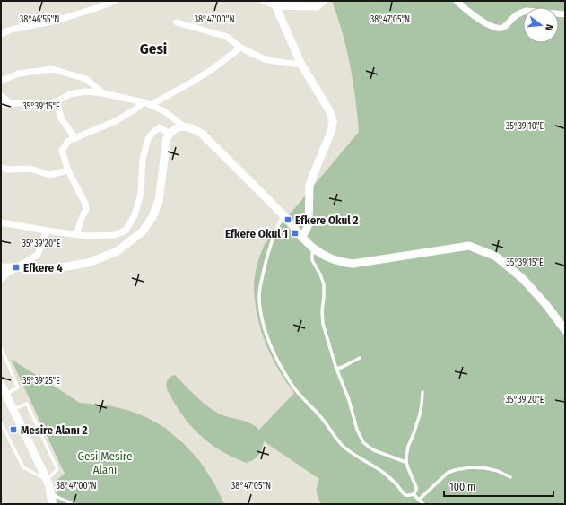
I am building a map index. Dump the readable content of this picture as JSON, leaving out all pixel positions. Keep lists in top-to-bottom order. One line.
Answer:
{"districts":["Gesi"],"parks":["Gesi Mesire Alanı"],"places":{"transit":["Efkere Okul 2","Efkere Okul 1","Efkere 4","Mesire Alanı 2"]},"scale_bar":"100 m","north":"right","coordinates":["38°46'55\"N","38°47'00\"N","38°47'05\"N","35°39'15\"E","35°39'10\"E","35°39'20\"E","35°39'25\"E"]}
